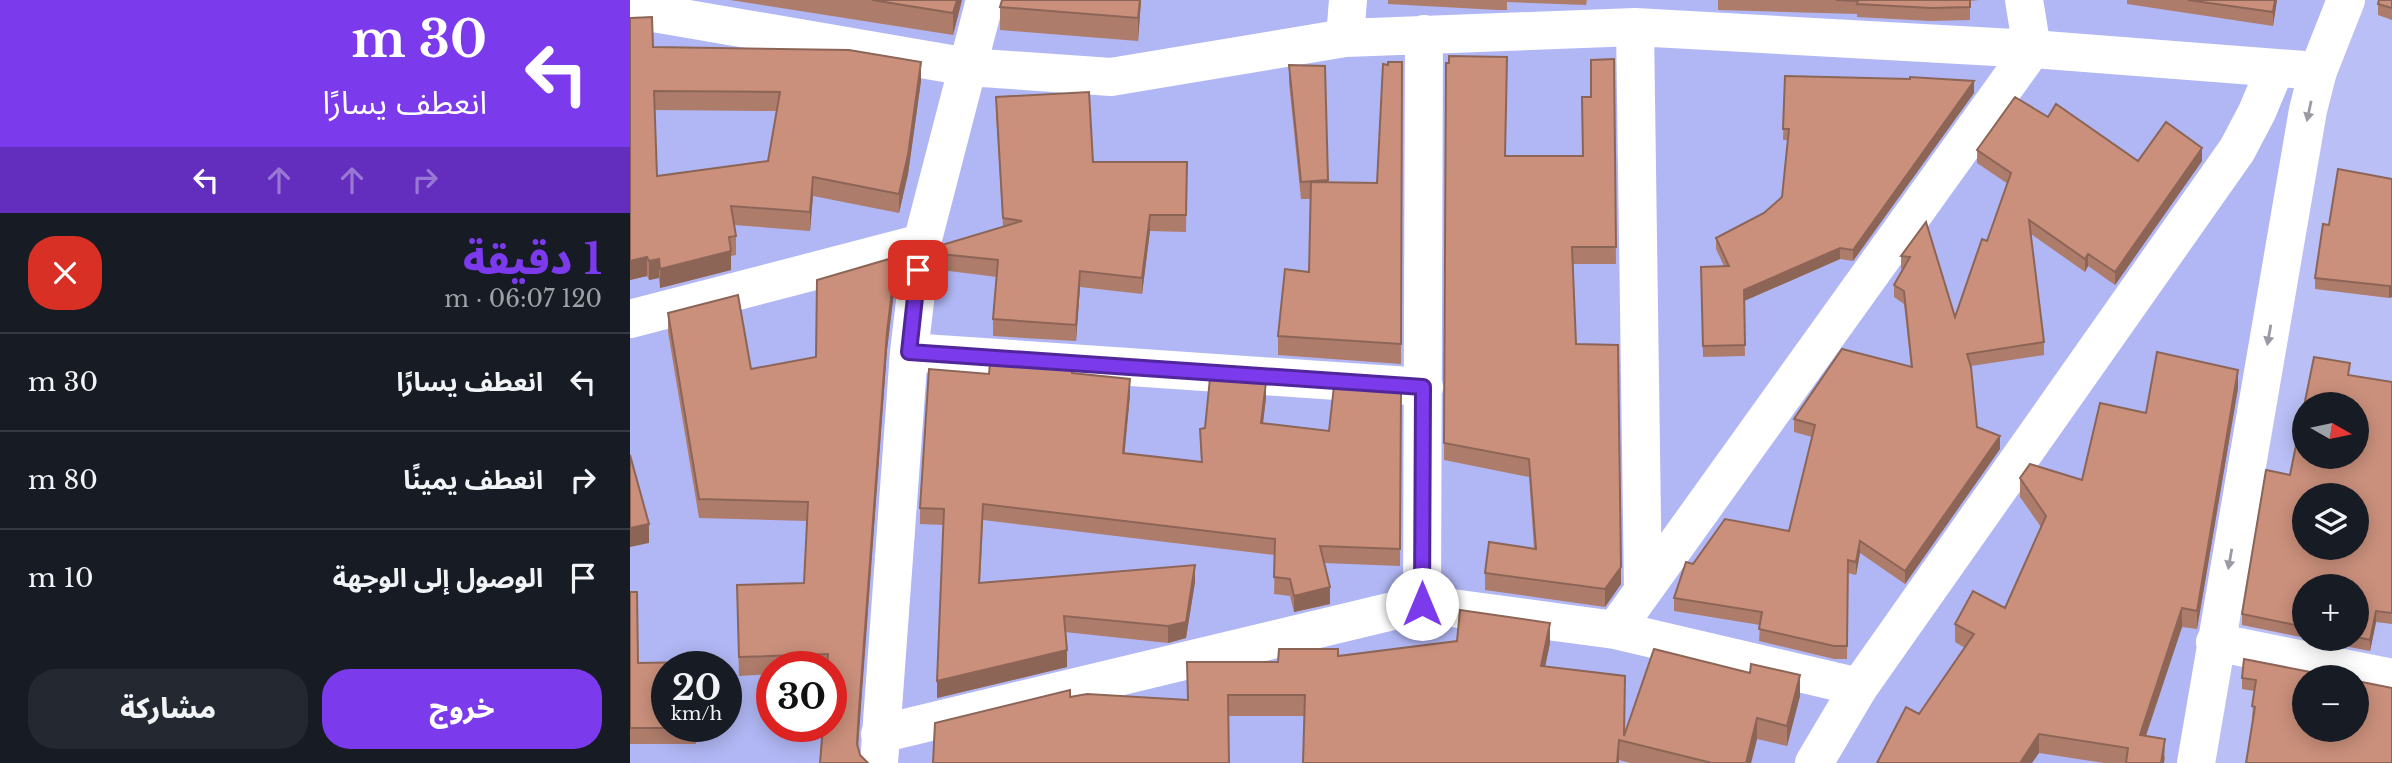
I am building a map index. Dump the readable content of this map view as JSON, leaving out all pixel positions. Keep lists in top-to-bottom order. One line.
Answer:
{"north":"right","page":{"turn":["30 m","انعطف يسارًا"],"heading":["1 دقيقة","120 m · 06:07"],"list":[{"name":"انعطف يسارًا","value":"30 m"},{"name":"انعطف يمينًا","value":"80 m"},{"name":"الوصول إلى الوجهة","value":"10 m"}],"map_buttons":["+","−"],"speed":"20 km/h","limit":"30","buttons":["خروج","مشاركة"]}}
